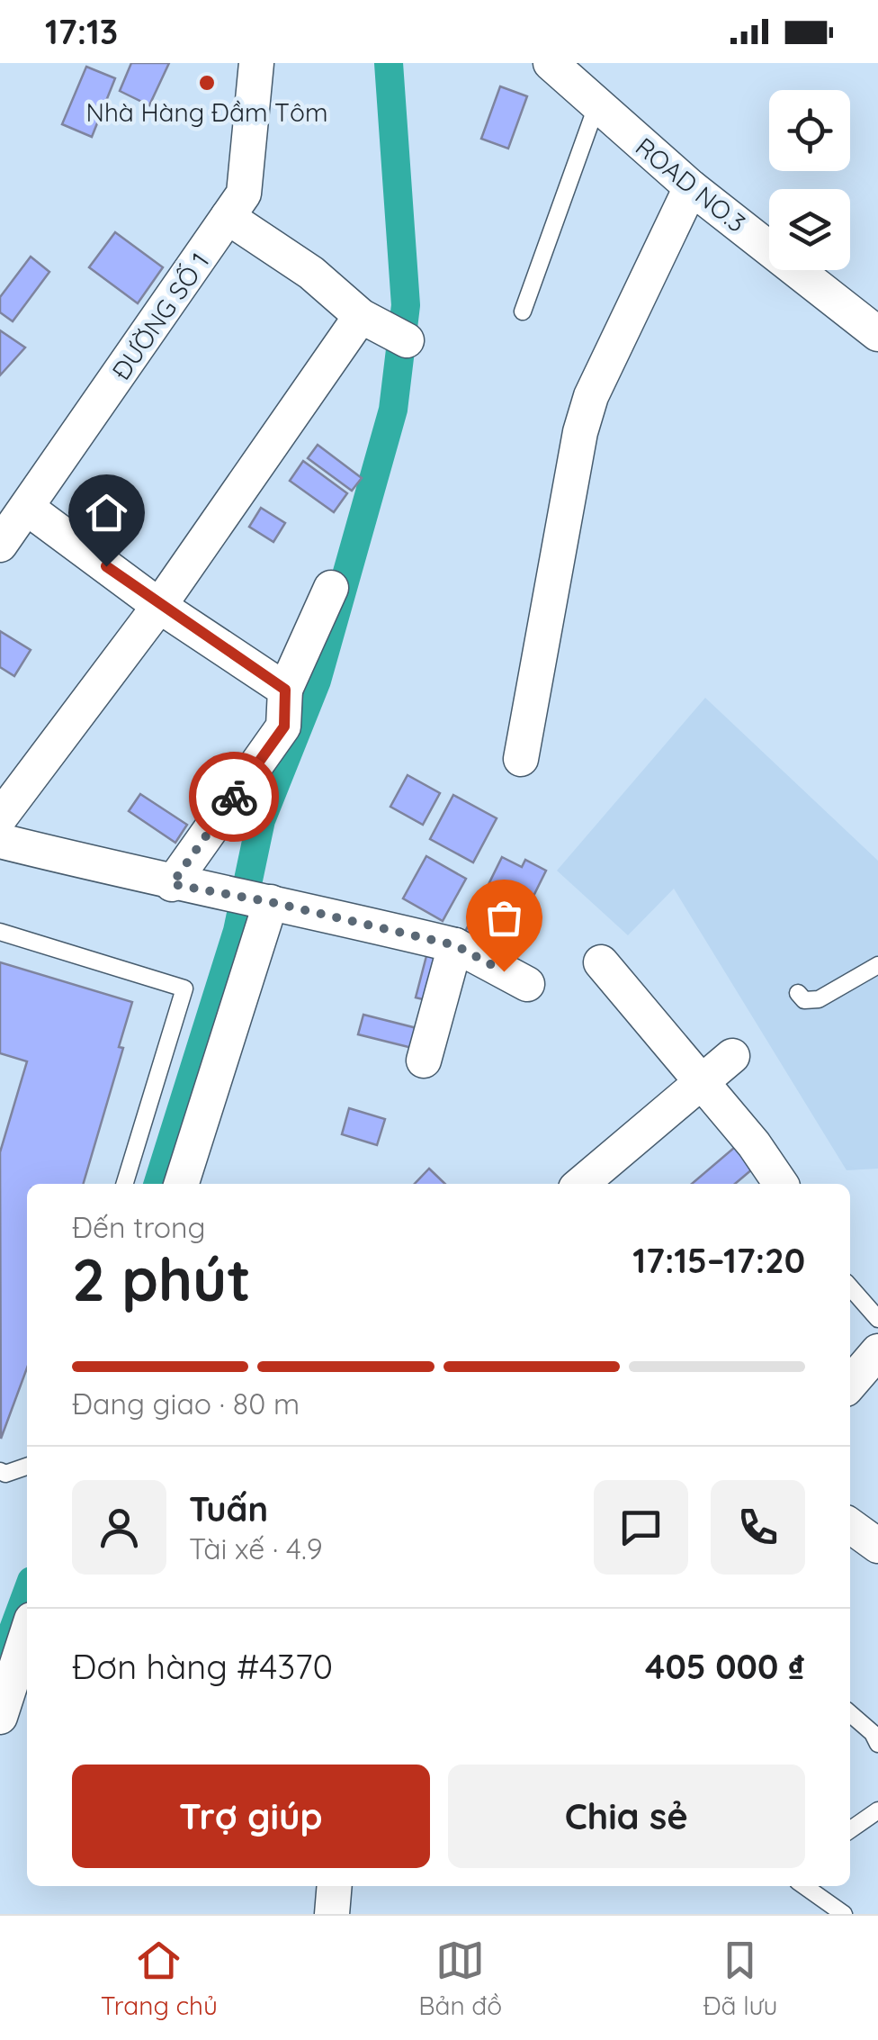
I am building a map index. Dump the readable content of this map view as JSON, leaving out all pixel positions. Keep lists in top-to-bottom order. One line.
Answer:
{"streets":{"street":["ROAD NO.3","ĐƯỜNG SỐ 1"]},"places":["Nhà Hàng Đầm Tôm"],"page":{"status":"17:13","heading":["2 phút","Đến trong","17:15–17:20"],"panel":["Tuấn","Tài xế · 4.9","Đơn hàng #4370","405 000 ₫"],"bar":"Đang giao · 80 m","buttons":["Trợ giúp","Chia sẻ"],"tabs":["Trang chủ","Bản đồ","Đã lưu"]}}
